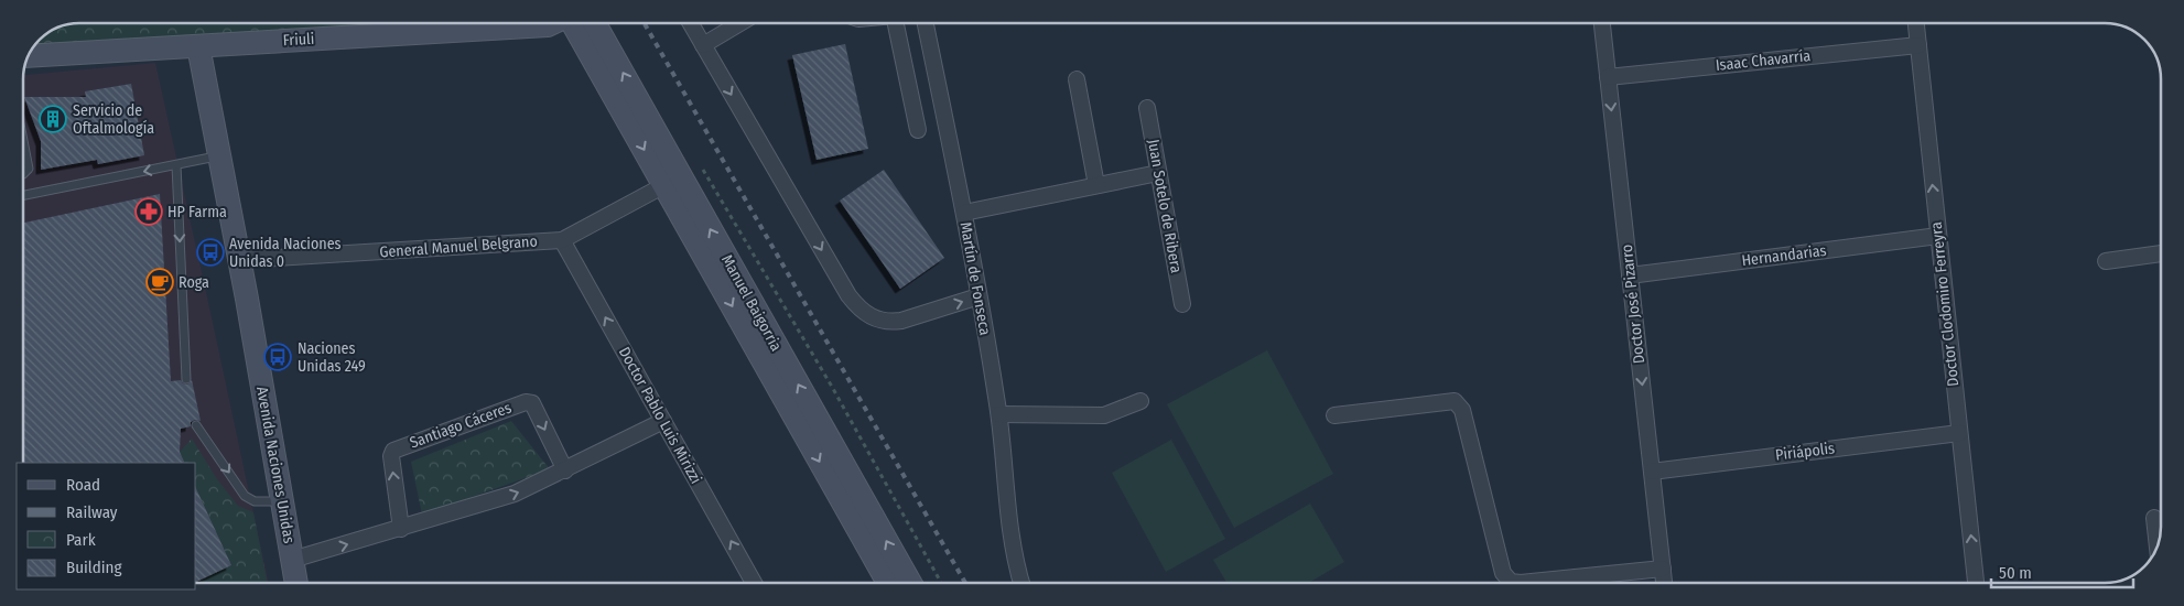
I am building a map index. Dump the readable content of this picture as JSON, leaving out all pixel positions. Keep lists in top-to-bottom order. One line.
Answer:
{"streets":{"main road":["Friuli","Manuel Baigorria","Avenida Naciones Unidas"],"street":["Isaac Chavarría","Juan Sotelo de Ribera","General Manuel Belgrano","Hernandarias","Martín de Fonseca","Doctor José Pizarro","Doctor Clodomiro Ferreyra","Doctor Pablo Luis Mirizzi","Santiago Cáceres","Piriápolis"]},"crossings":[["Friuli","Avenida Naciones Unidas"],["Isaac Chavarría","Doctor José Pizarro"],["Isaac Chavarría","Doctor Clodomiro Ferreyra"],["General Manuel Belgrano","Manuel Baigorria"],["General Manuel Belgrano","Doctor Pablo Luis Mirizzi"],["General Manuel Belgrano","Avenida Naciones Unidas"],["Hernandarias","Doctor José Pizarro"],["Hernandarias","Doctor Clodomiro Ferreyra"],["Doctor José Pizarro","Piriápolis"],["Doctor Clodomiro Ferreyra","Piriápolis"]],"one_way":["Doctor José Pizarro","Doctor Clodomiro Ferreyra","Doctor Pablo Luis Mirizzi"],"places":{"building":["Servicio de Oftalmología"],"pharmacy":["HP Farma"],"bus stop":["Avenida Naciones Unidas 0","Naciones Unidas 249"],"cafe":["Roga"]},"legend":["Road","Railway","Park","Building"],"scale_bar":"50 m"}
